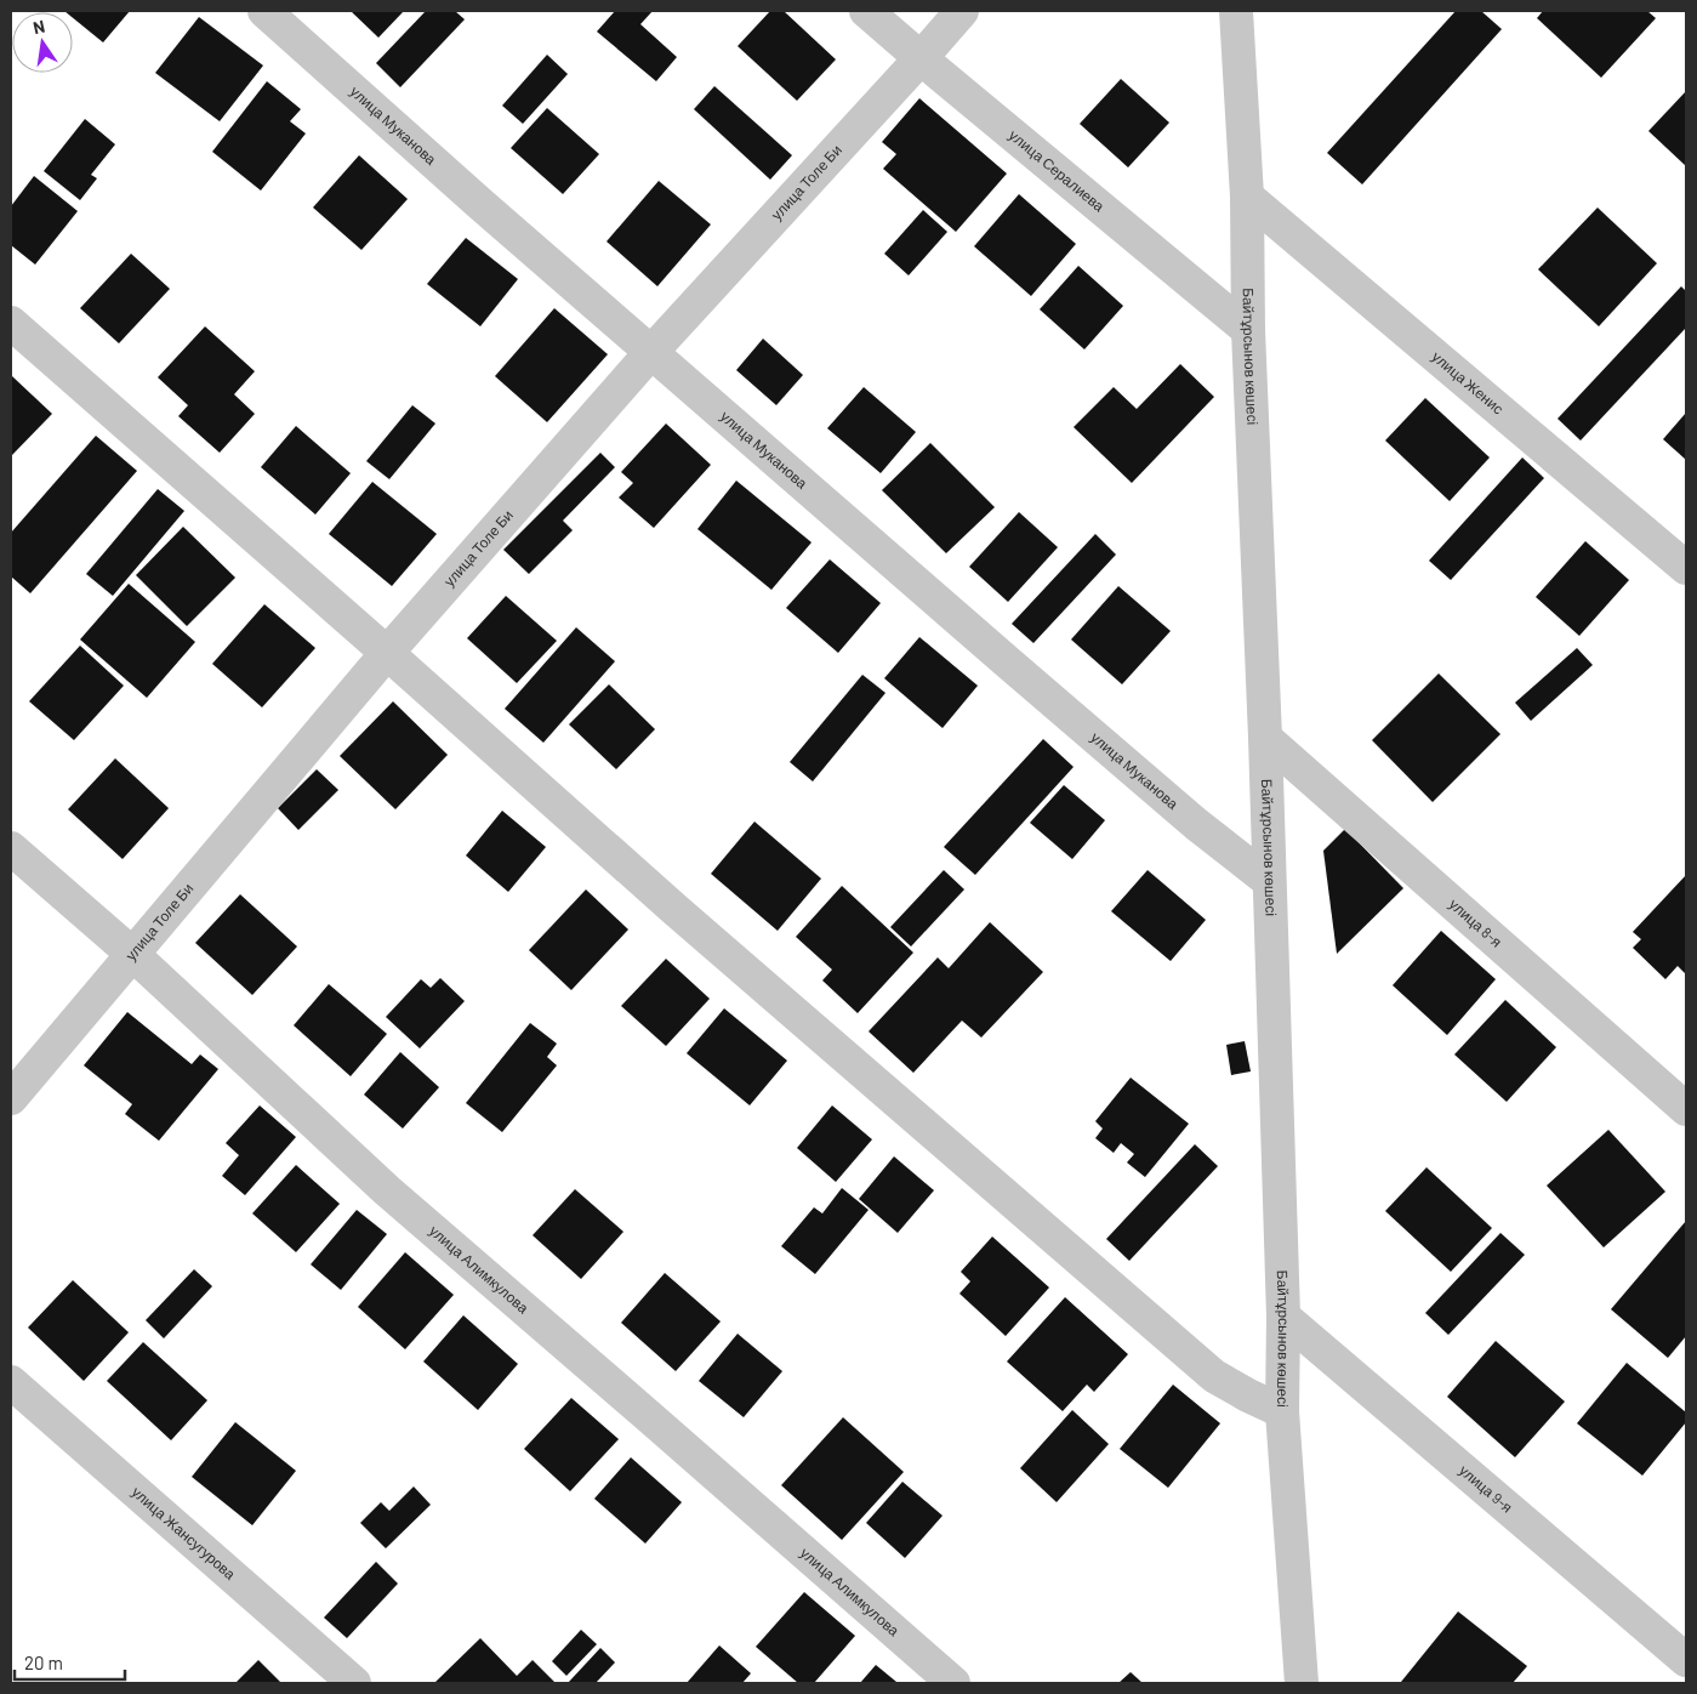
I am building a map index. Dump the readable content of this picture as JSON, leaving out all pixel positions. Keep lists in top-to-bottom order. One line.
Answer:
{"streets":{"street":["улица Муканова","улица Сералиева","улица Толе Би","Байтұрсынов көшесі","улица Женис","улица 8-я","улица Алимкулова","улица 9-я","улица Жансугурова"]},"crossings":[["улица Муканова","улица Толе Би"],["улица Муканова","Байтұрсынов көшесі"],["улица Сералиева","улица Толе Би"],["улица Сералиева","Байтұрсынов көшесі"],["улица Толе Би","улица Алимкулова"],["Байтұрсынов көшесі","улица Женис"],["Байтұрсынов көшесі","улица 8-я"],["Байтұрсынов көшесі","улица 9-я"]],"scale_bar":"20 m","north":"top"}
